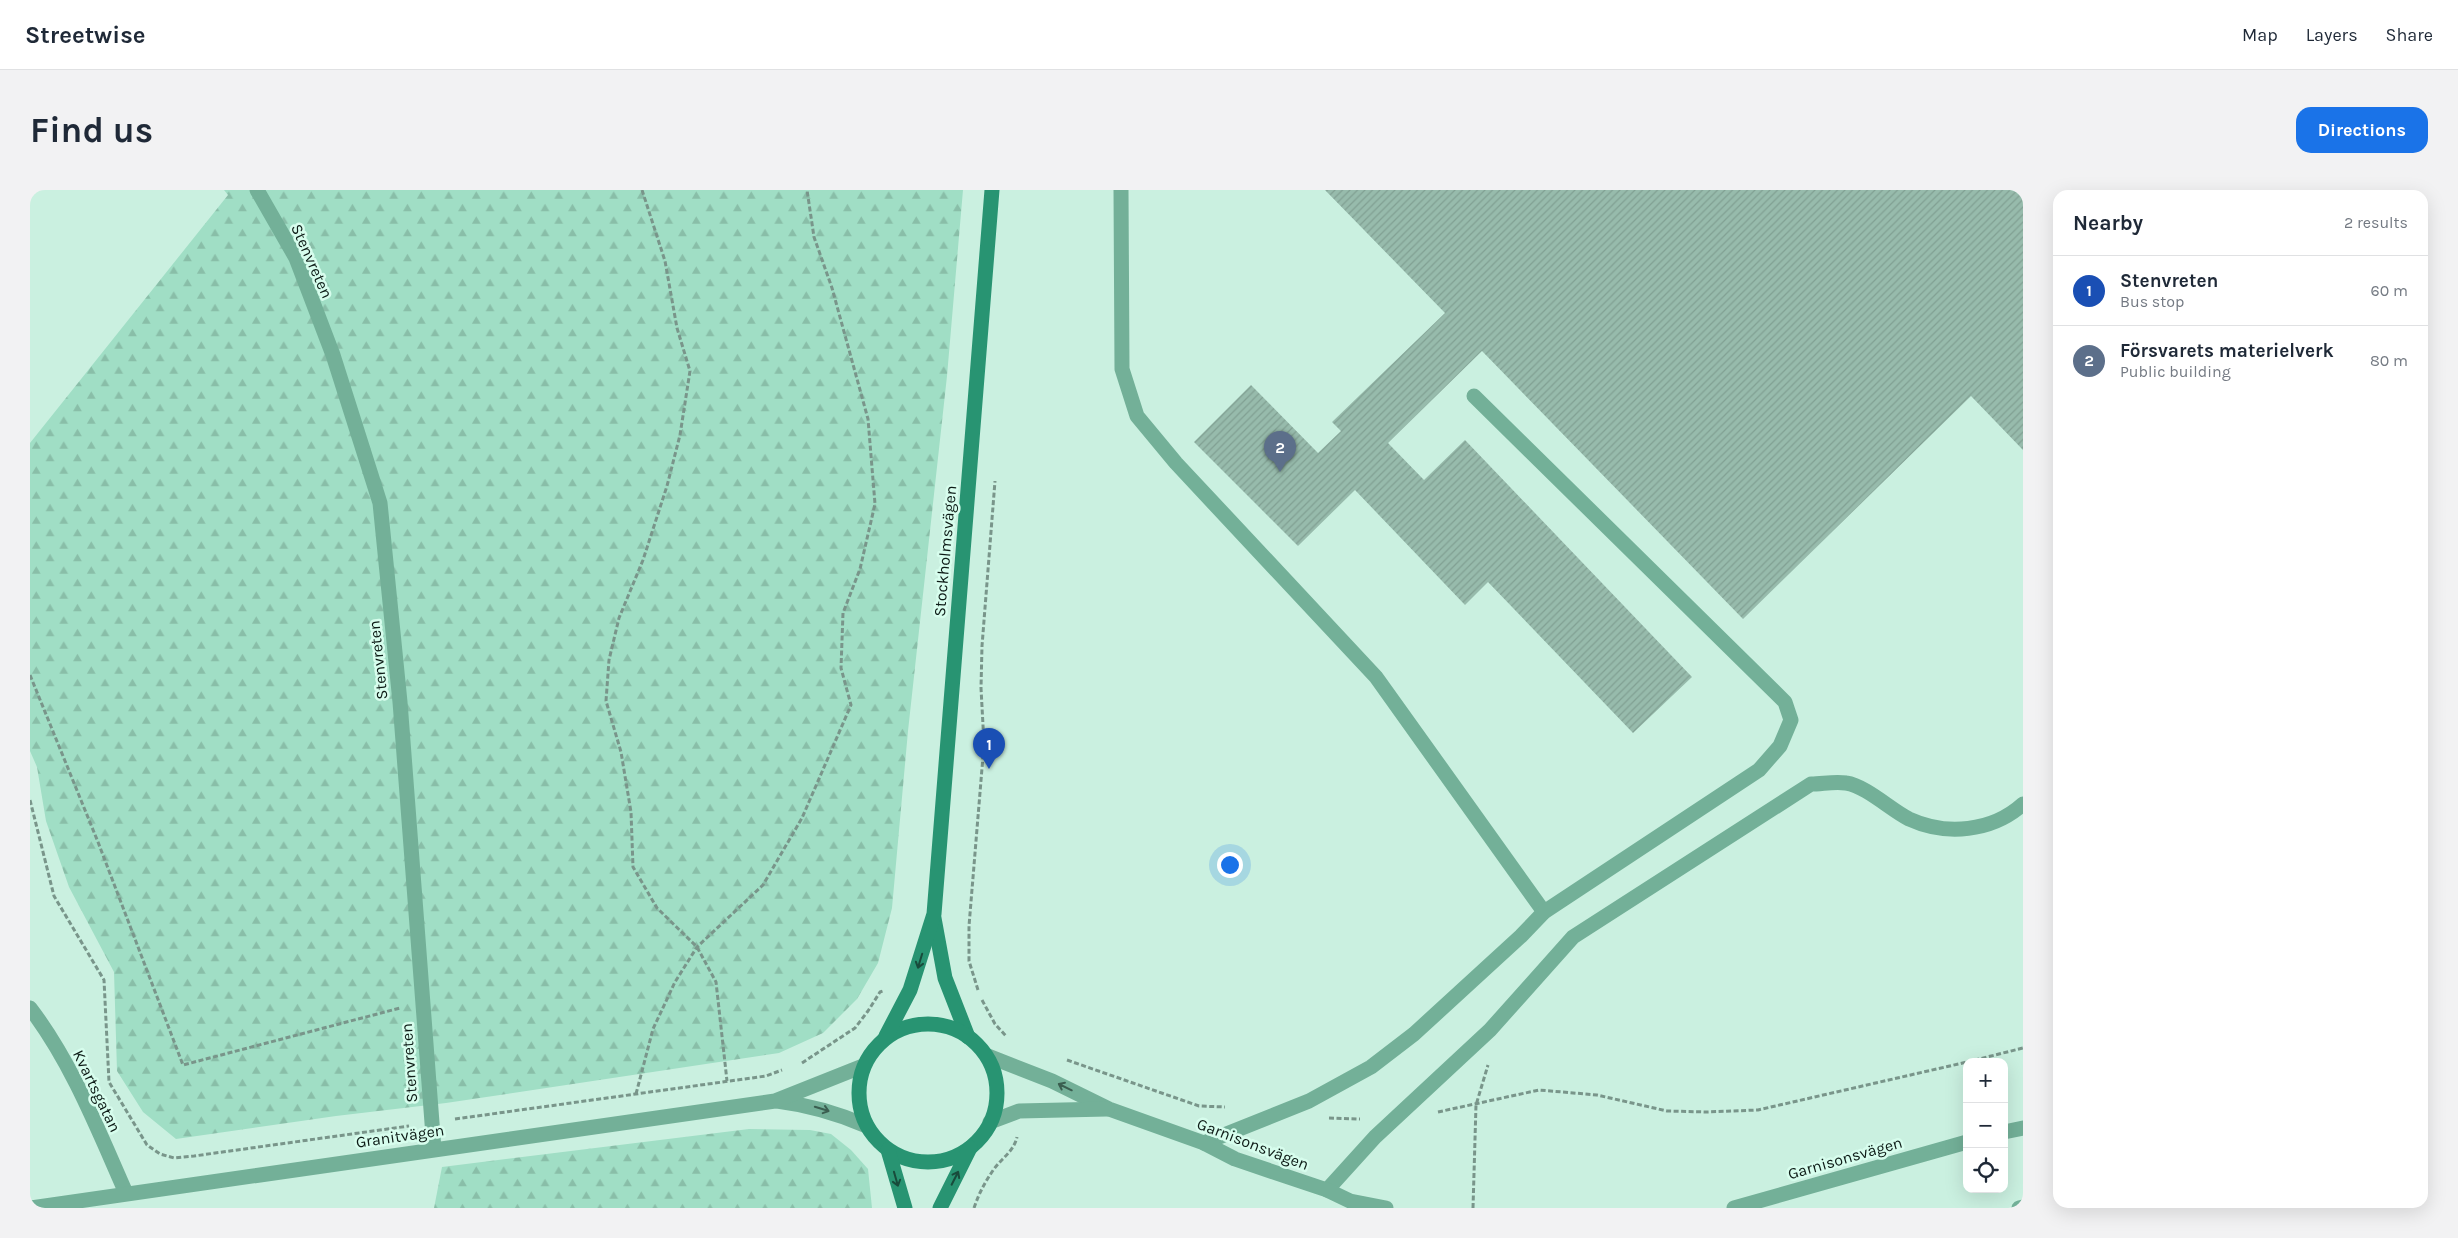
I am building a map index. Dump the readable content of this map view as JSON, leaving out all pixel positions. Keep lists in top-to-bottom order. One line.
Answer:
{"streets":{"main road":["Stockholmsvägen"],"street":["Stenvreten","Kvartsgatan","Granitvägen","Garnisonsvägen"]},"crossings":[["Stenvreten","Granitvägen"],["Stockholmsvägen","Granitvägen"],["Stockholmsvägen","Garnisonsvägen"],["Kvartsgatan","Granitvägen"],["Granitvägen","Garnisonsvägen"]],"page":{"header":"Streetwise","nav":["Map","Layers","Share"],"buttons":"Directions","title":"Find us","heading":["Nearby","2 results"],"list":[{"mark":"1","name":"Stenvreten","note":"Bus stop","value":"60 m"},{"mark":"2","name":"Försvarets materielverk","note":"Public building","value":"80 m"}],"pins":["2","1"],"map_buttons":["+","−"]}}
